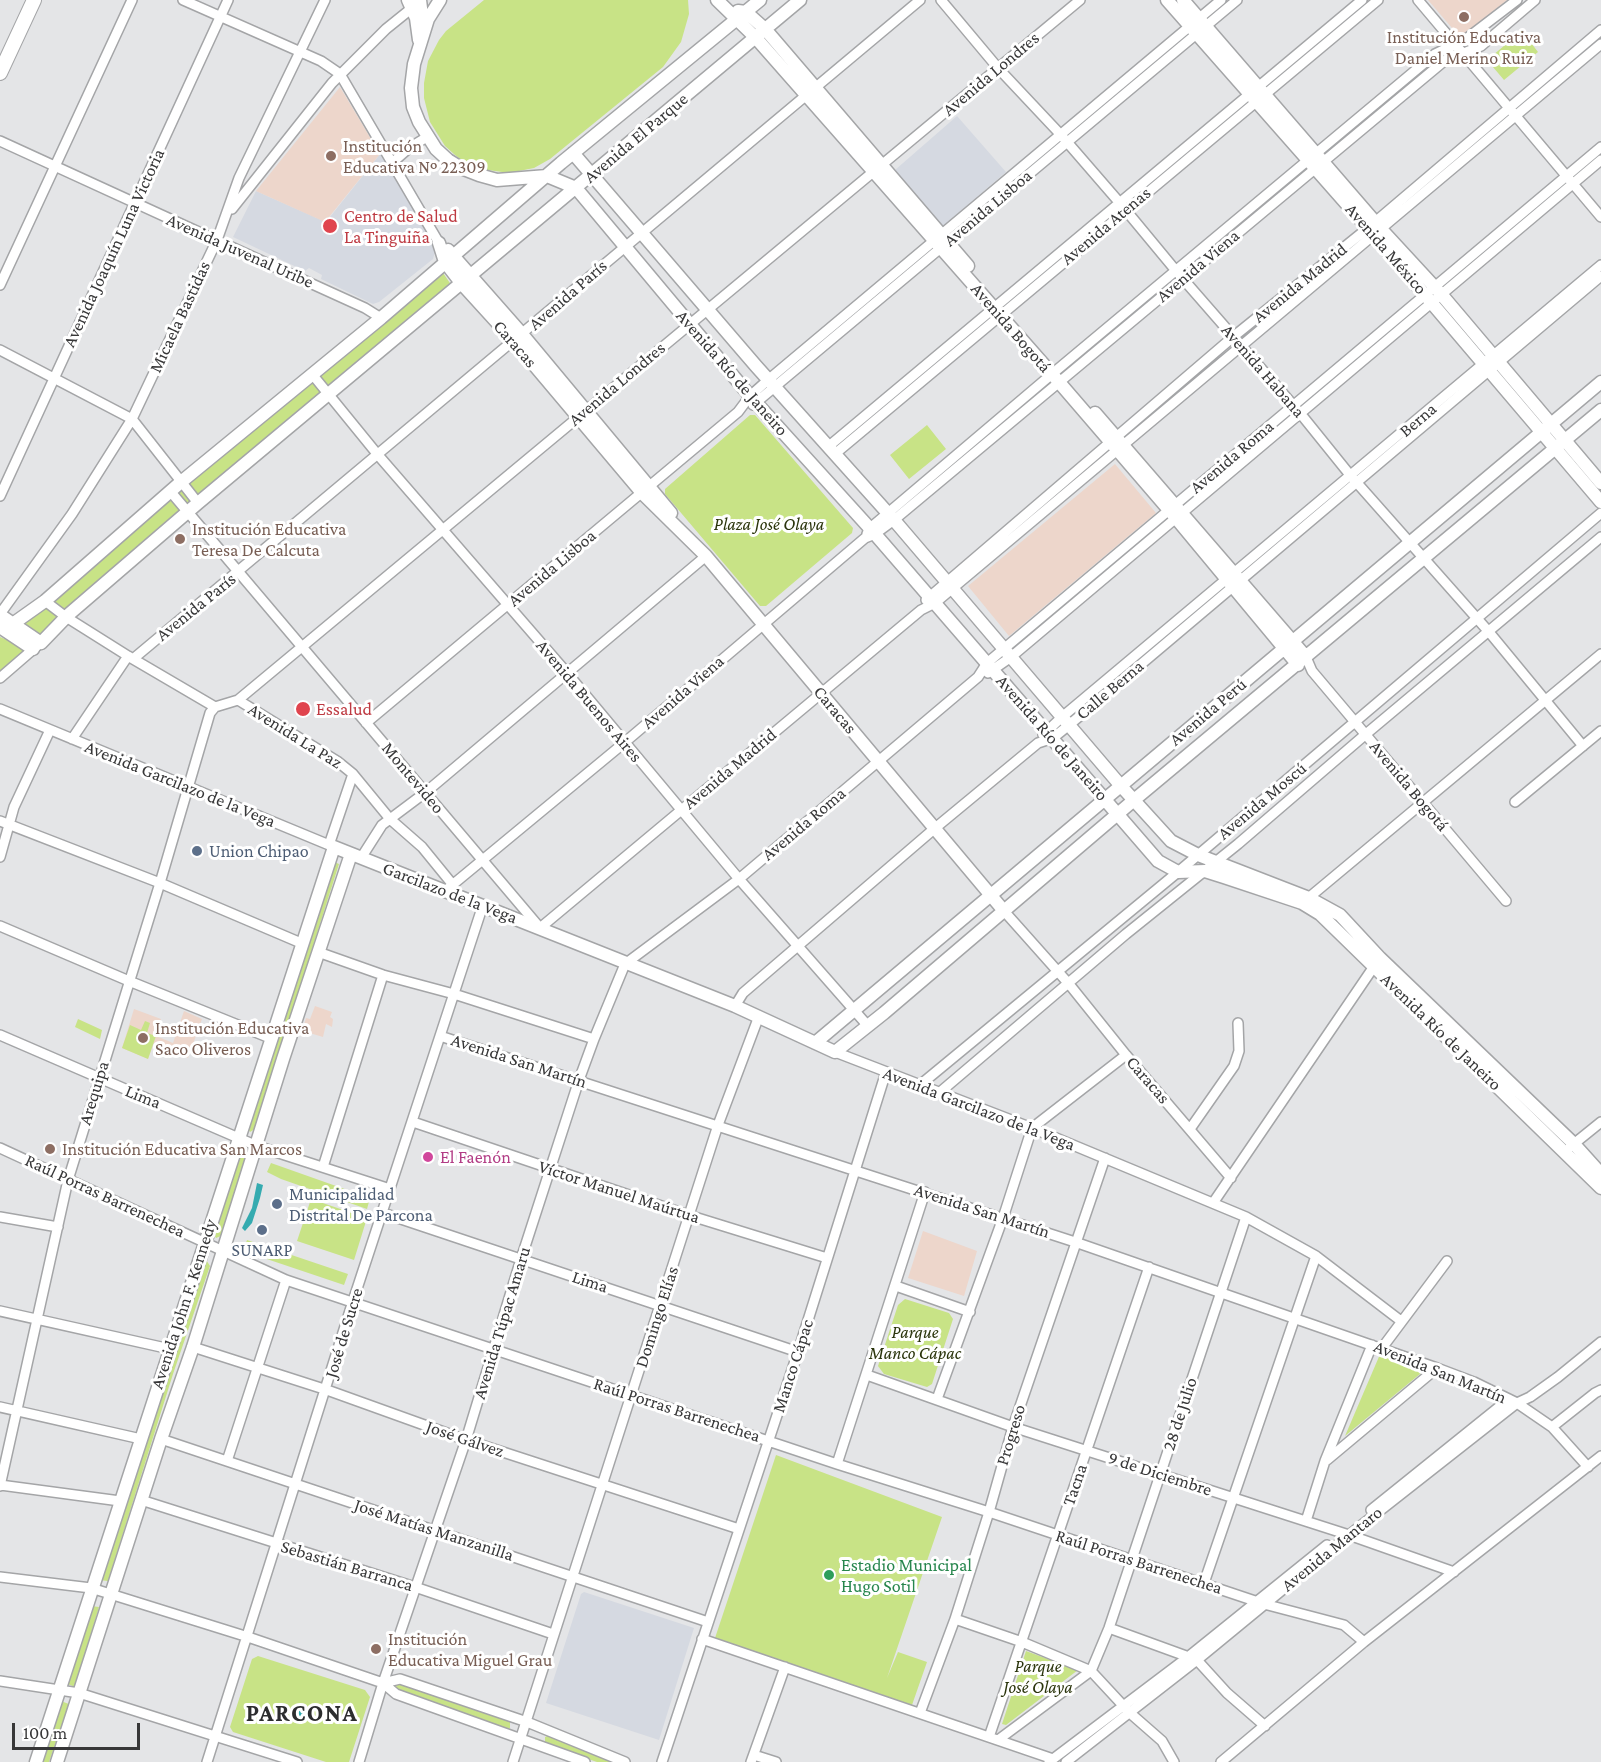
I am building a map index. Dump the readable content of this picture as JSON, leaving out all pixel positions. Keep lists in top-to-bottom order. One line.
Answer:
{"streets":{"street":["Avenida Londres","Avenida El Parque","Avenida Lisboa","Avenida Atenas","Avenida Joaquín Luna Victoria","Avenida México","Avenida Juvenal Uribe","Avenida Viena","Avenida Madrid","Avenida París","Micaela Bastidas","Avenida Bogotá","Caracas","Avenida Habana","Avenida Río de Janeiro","Berna","Avenida Roma","Calle Berna","Avenida Buenos Aires","Avenida Perú","Avenida La Paz","Montevideo","Avenida Garcilazo de la Vega","Avenida Moscú","Garcilazo de la Vega","Avenida San Martín","Arequipa","Lima","Víctor Manuel Maúrtua","Raúl Porras Barrenechea","Avenida John F. Kennedy","Domingo Elías","Avenida Túpac Amaru","José de Sucre","Manco Cápac","28 de Julio","Progreso","José Gálvez","9 de Diciembre","Tacna","José Matías Manzanilla","Sebastián Barranca"]},"crossings":[["Avenida Londres","Avenida Bogotá"],["Avenida Londres","Caracas"],["Avenida Londres","Avenida Habana"],["Avenida Londres","Avenida Río de Janeiro"],["Avenida Londres","Avenida Buenos Aires"],["Avenida Londres","Avenida La Paz"],["Avenida Londres","Montevideo"],["Avenida El Parque","Avenida Juvenal Uribe"],["Avenida El Parque","Avenida Bogotá"],["Avenida El Parque","Caracas"],["Avenida El Parque","Avenida Río de Janeiro"],["Avenida El Parque","Avenida Buenos Aires"],["Avenida El Parque","Montevideo"],["Avenida Lisboa","Avenida México"],["Avenida Lisboa","Avenida Bogotá"],["Avenida Lisboa","Caracas"],["Avenida Lisboa","Avenida Habana"],["Avenida Lisboa","Avenida Río de Janeiro"],["Avenida Lisboa","Avenida Buenos Aires"],["Avenida Lisboa","Montevideo"],["Avenida Atenas","Avenida México"],["Avenida Atenas","Avenida Bogotá"],["Avenida Atenas","Avenida Habana"],["Avenida Atenas","Avenida Río de Janeiro"],["Avenida Joaquín Luna Victoria","Avenida Juvenal Uribe"],["Avenida México","Avenida Viena"],["Avenida México","Avenida Madrid"],["Avenida México","Berna"],["Avenida México","Avenida Roma"],["Avenida México","Avenida Perú"],["Avenida Juvenal Uribe","Micaela Bastidas"],["Avenida Viena","Avenida Bogotá"],["Avenida Viena","Caracas"],["Avenida Viena","Avenida Habana"],["Avenida Viena","Avenida Río de Janeiro"],["Avenida Viena","Avenida Buenos Aires"],["Avenida Viena","Avenida La Paz"],["Avenida Viena","Montevideo"],["Avenida Viena","Garcilazo de la Vega"],["Avenida Madrid","Avenida Bogotá"],["Avenida Madrid","Caracas"],["Avenida Madrid","Avenida Habana"],["Avenida Madrid","Avenida Río de Janeiro"],["Avenida Madrid","Avenida Buenos Aires"],["Avenida Madrid","Montevideo"],["Avenida Madrid","Avenida Garcilazo de la Vega"],["Avenida Madrid","Garcilazo de la Vega"],["Avenida París","Avenida Bogotá"],["Avenida París","Caracas"],["Avenida París","Avenida Río de Janeiro"],["Avenida París","Avenida Buenos Aires"],["Avenida París","Montevideo"],["Avenida París","Avenida Garcilazo de la Vega"],["Avenida Bogotá","Berna"],["Avenida Bogotá","Avenida Roma"],["Avenida Bogotá","Calle Berna"],["Avenida Bogotá","Avenida Perú"],["Avenida Bogotá","Avenida Moscú"],["Caracas","Avenida Roma"],["Caracas","Calle Berna"],["Caracas","Avenida Perú"],["Caracas","Avenida Moscú"],["Avenida Habana","Berna"],["Avenida Habana","Avenida Roma"],["Avenida Habana","Avenida Perú"],["Avenida Habana","Avenida Moscú"],["Avenida Río de Janeiro","Avenida Roma"],["Avenida Río de Janeiro","Calle Berna"],["Avenida Río de Janeiro","Avenida Perú"],["Avenida Río de Janeiro","Avenida Moscú"],["Berna","Calle Berna"],["Avenida Roma","Avenida Buenos Aires"],["Avenida Roma","Avenida Garcilazo de la Vega"],["Avenida Roma","Avenida Túpac Amaru"],["Avenida Buenos Aires","Avenida Perú"],["Avenida Perú","Avenida Garcilazo de la Vega"],["Avenida La Paz","Garcilazo de la Vega"],["Avenida La Paz","Arequipa"],["Montevideo","Avenida Garcilazo de la Vega"],["Montevideo","Garcilazo de la Vega"],["Avenida Garcilazo de la Vega","Avenida Moscú"],["Avenida Garcilazo de la Vega","Garcilazo de la Vega"],["Avenida Garcilazo de la Vega","Arequipa"],["Avenida Garcilazo de la Vega","Avenida John F. Kennedy"],["Avenida Garcilazo de la Vega","Domingo Elías"],["Avenida Garcilazo de la Vega","Avenida Túpac Amaru"],["Avenida Garcilazo de la Vega","Manco Cápac"],["Avenida Garcilazo de la Vega","28 de Julio"],["Avenida Garcilazo de la Vega","Progreso"],["Garcilazo de la Vega","Avenida John F. Kennedy"],["Garcilazo de la Vega","José de Sucre"],["Avenida San Martín","Domingo Elías"],["Avenida San Martín","Avenida Túpac Amaru"],["Avenida San Martín","José de Sucre"],["Avenida San Martín","Manco Cápac"],["Avenida San Martín","28 de Julio"],["Avenida San Martín","Progreso"],["Avenida San Martín","Tacna"],["Arequipa","Lima"],["Arequipa","Raúl Porras Barrenechea"],["Lima","Avenida John F. Kennedy"],["Lima","Domingo Elías"],["Lima","Avenida Túpac Amaru"],["Lima","José de Sucre"],["Lima","Manco Cápac"],["Víctor Manuel Maúrtua","Domingo Elías"],["Víctor Manuel Maúrtua","Avenida Túpac Amaru"],["Víctor Manuel Maúrtua","José de Sucre"],["Víctor Manuel Maúrtua","Manco Cápac"],["Raúl Porras Barrenechea","Avenida John F. Kennedy"],["Raúl Porras Barrenechea","Domingo Elías"],["Raúl Porras Barrenechea","Avenida Túpac Amaru"],["Raúl Porras Barrenechea","José de Sucre"],["Raúl Porras Barrenechea","Manco Cápac"],["Raúl Porras Barrenechea","28 de Julio"],["Raúl Porras Barrenechea","Progreso"],["Raúl Porras Barrenechea","Tacna"],["Avenida John F. Kennedy","José Gálvez"],["Avenida John F. Kennedy","José Matías Manzanilla"],["Avenida John F. Kennedy","Sebastián Barranca"],["Domingo Elías","José Gálvez"],["Domingo Elías","José Matías Manzanilla"],["Domingo Elías","Sebastián Barranca"],["Avenida Túpac Amaru","José Gálvez"],["Avenida Túpac Amaru","José Matías Manzanilla"],["Avenida Túpac Amaru","Sebastián Barranca"],["José de Sucre","José Gálvez"],["José de Sucre","José Matías Manzanilla"],["José de Sucre","Sebastián Barranca"],["Manco Cápac","José Gálvez"],["Manco Cápac","José Matías Manzanilla"],["28 de Julio","9 de Diciembre"],["Progreso","9 de Diciembre"],["9 de Diciembre","Tacna"]],"districts":["PARCONA"],"parks":["Plaza José Olaya","Parque Manco Cápac","Parque José Olaya"],"places":["Institución Educativa Daniel Merino Ruiz","Institución Educativa Nº 22309","Centro de Salud La Tinguiña","Institución Educativa Teresa De Calcuta","Essalud","Union Chipao","Institución Educativa Saco Oliveros","Institución Educativa San Marcos","El Faenón","Municipalidad Distrital De Parcona","SUNARP","Estadio Municipal Hugo Sotil","Institución Educativa Miguel Grau"],"scale_bar":"100 m"}
